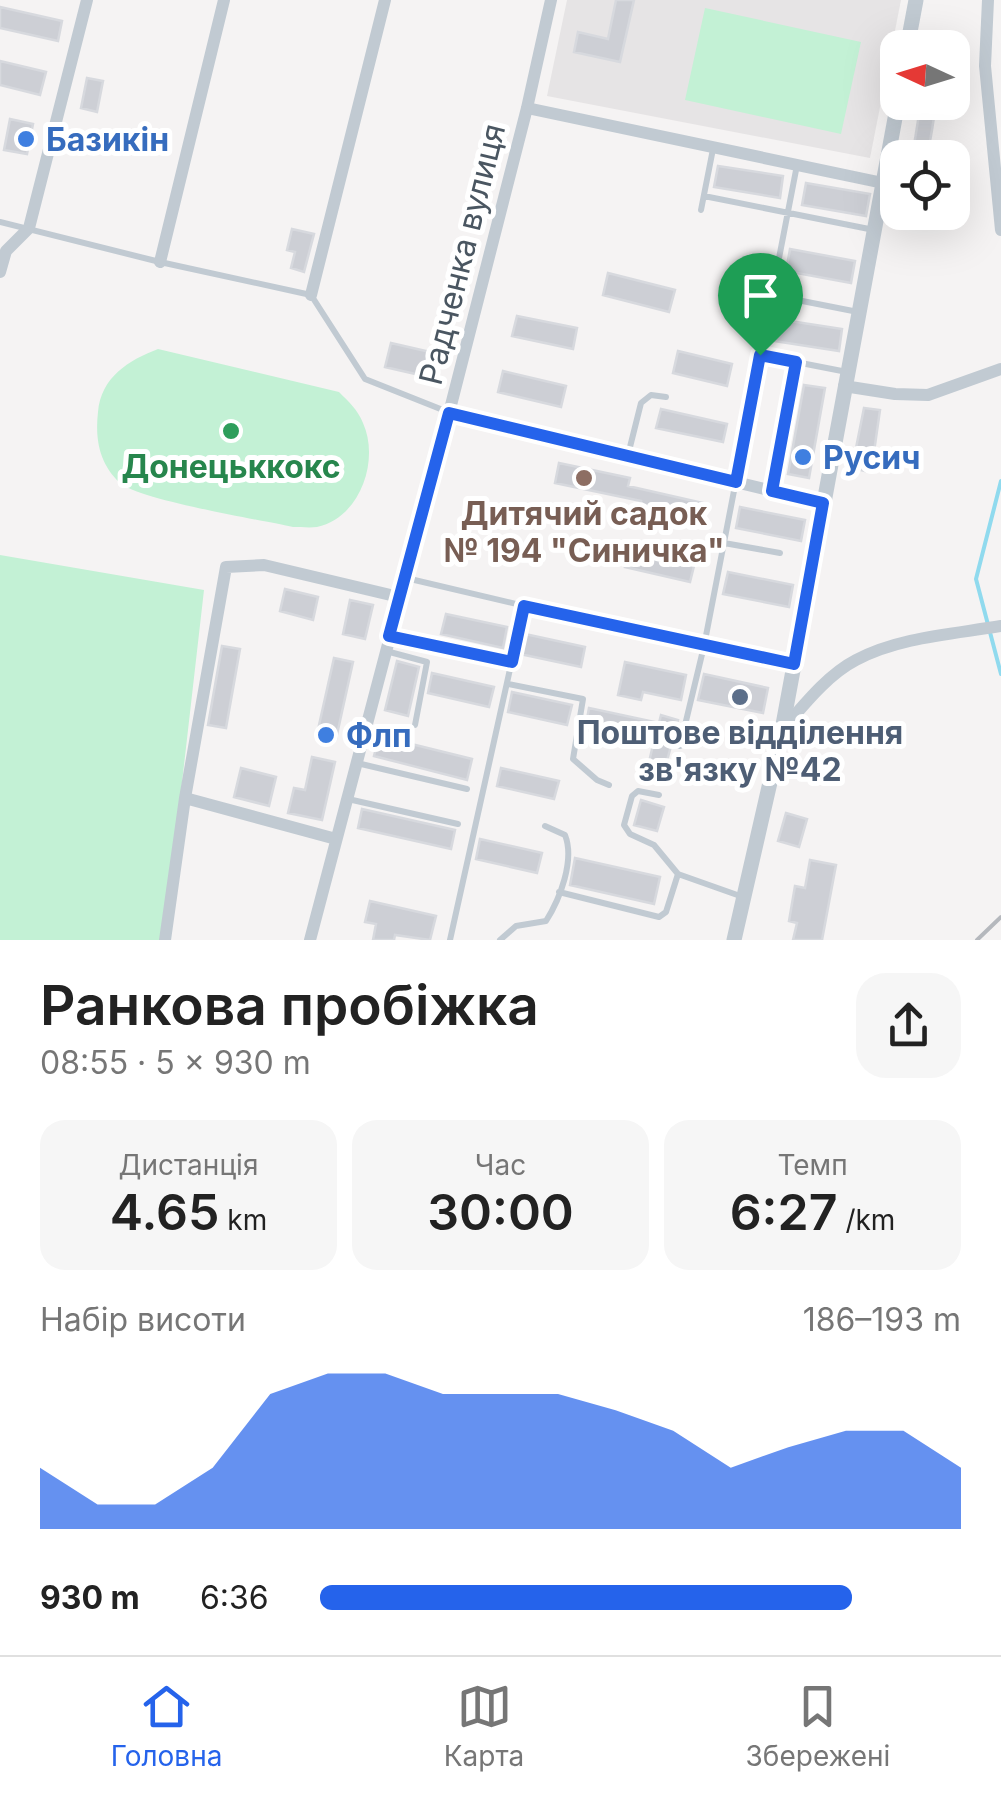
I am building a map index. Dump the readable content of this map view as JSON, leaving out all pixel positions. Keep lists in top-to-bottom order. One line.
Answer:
{"streets":{"street":["Радченка вулиця"]},"places":["Базикін","Донецьккокс","Русич","Дитячий садок № 194 \"Синичка\"","Поштове відділення зв'язку №42","Флп"],"north":"left","page":{"heading":["Ранкова пробіжка","08:55 · 5 × 930 m"],"stats":[["Дистанція","4.65 km"],["Час","30:00"],["Темп","6:27 /km"]],"chart":["Набір висоти","186–193 m"],"list":[{"name":"930 m","note":"6:36"}],"tabs":["Головна","Карта","Збережені"]}}
